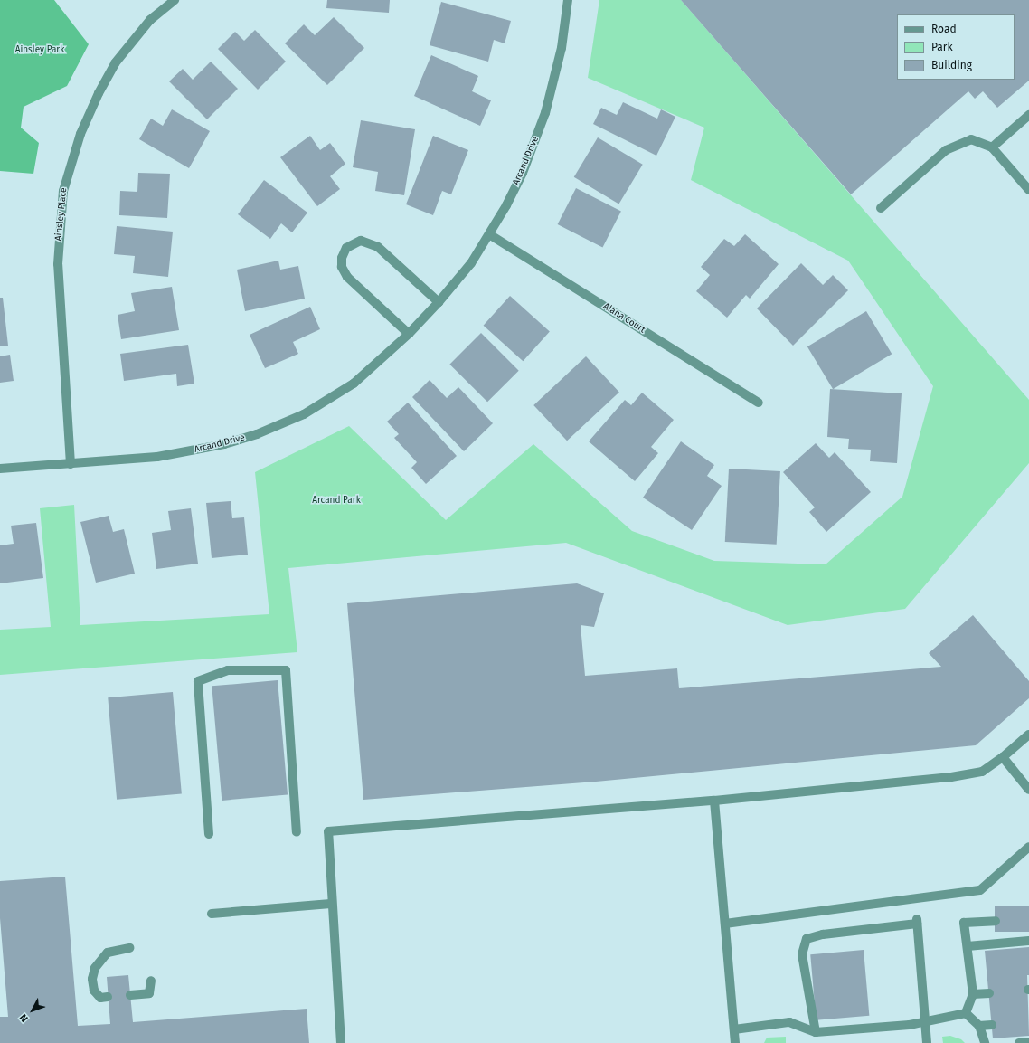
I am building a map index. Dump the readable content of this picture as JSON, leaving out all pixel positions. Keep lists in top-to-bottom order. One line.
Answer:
{"streets":{"street":["Arcand Drive","Ainsley Place","Alana Court"]},"crossings":[["Arcand Drive","Ainsley Place"],["Arcand Drive","Alana Court"]],"parks":["Ainsley Park","Arcand Park"],"legend":["Road","Park","Building"],"north":"bottom left"}
